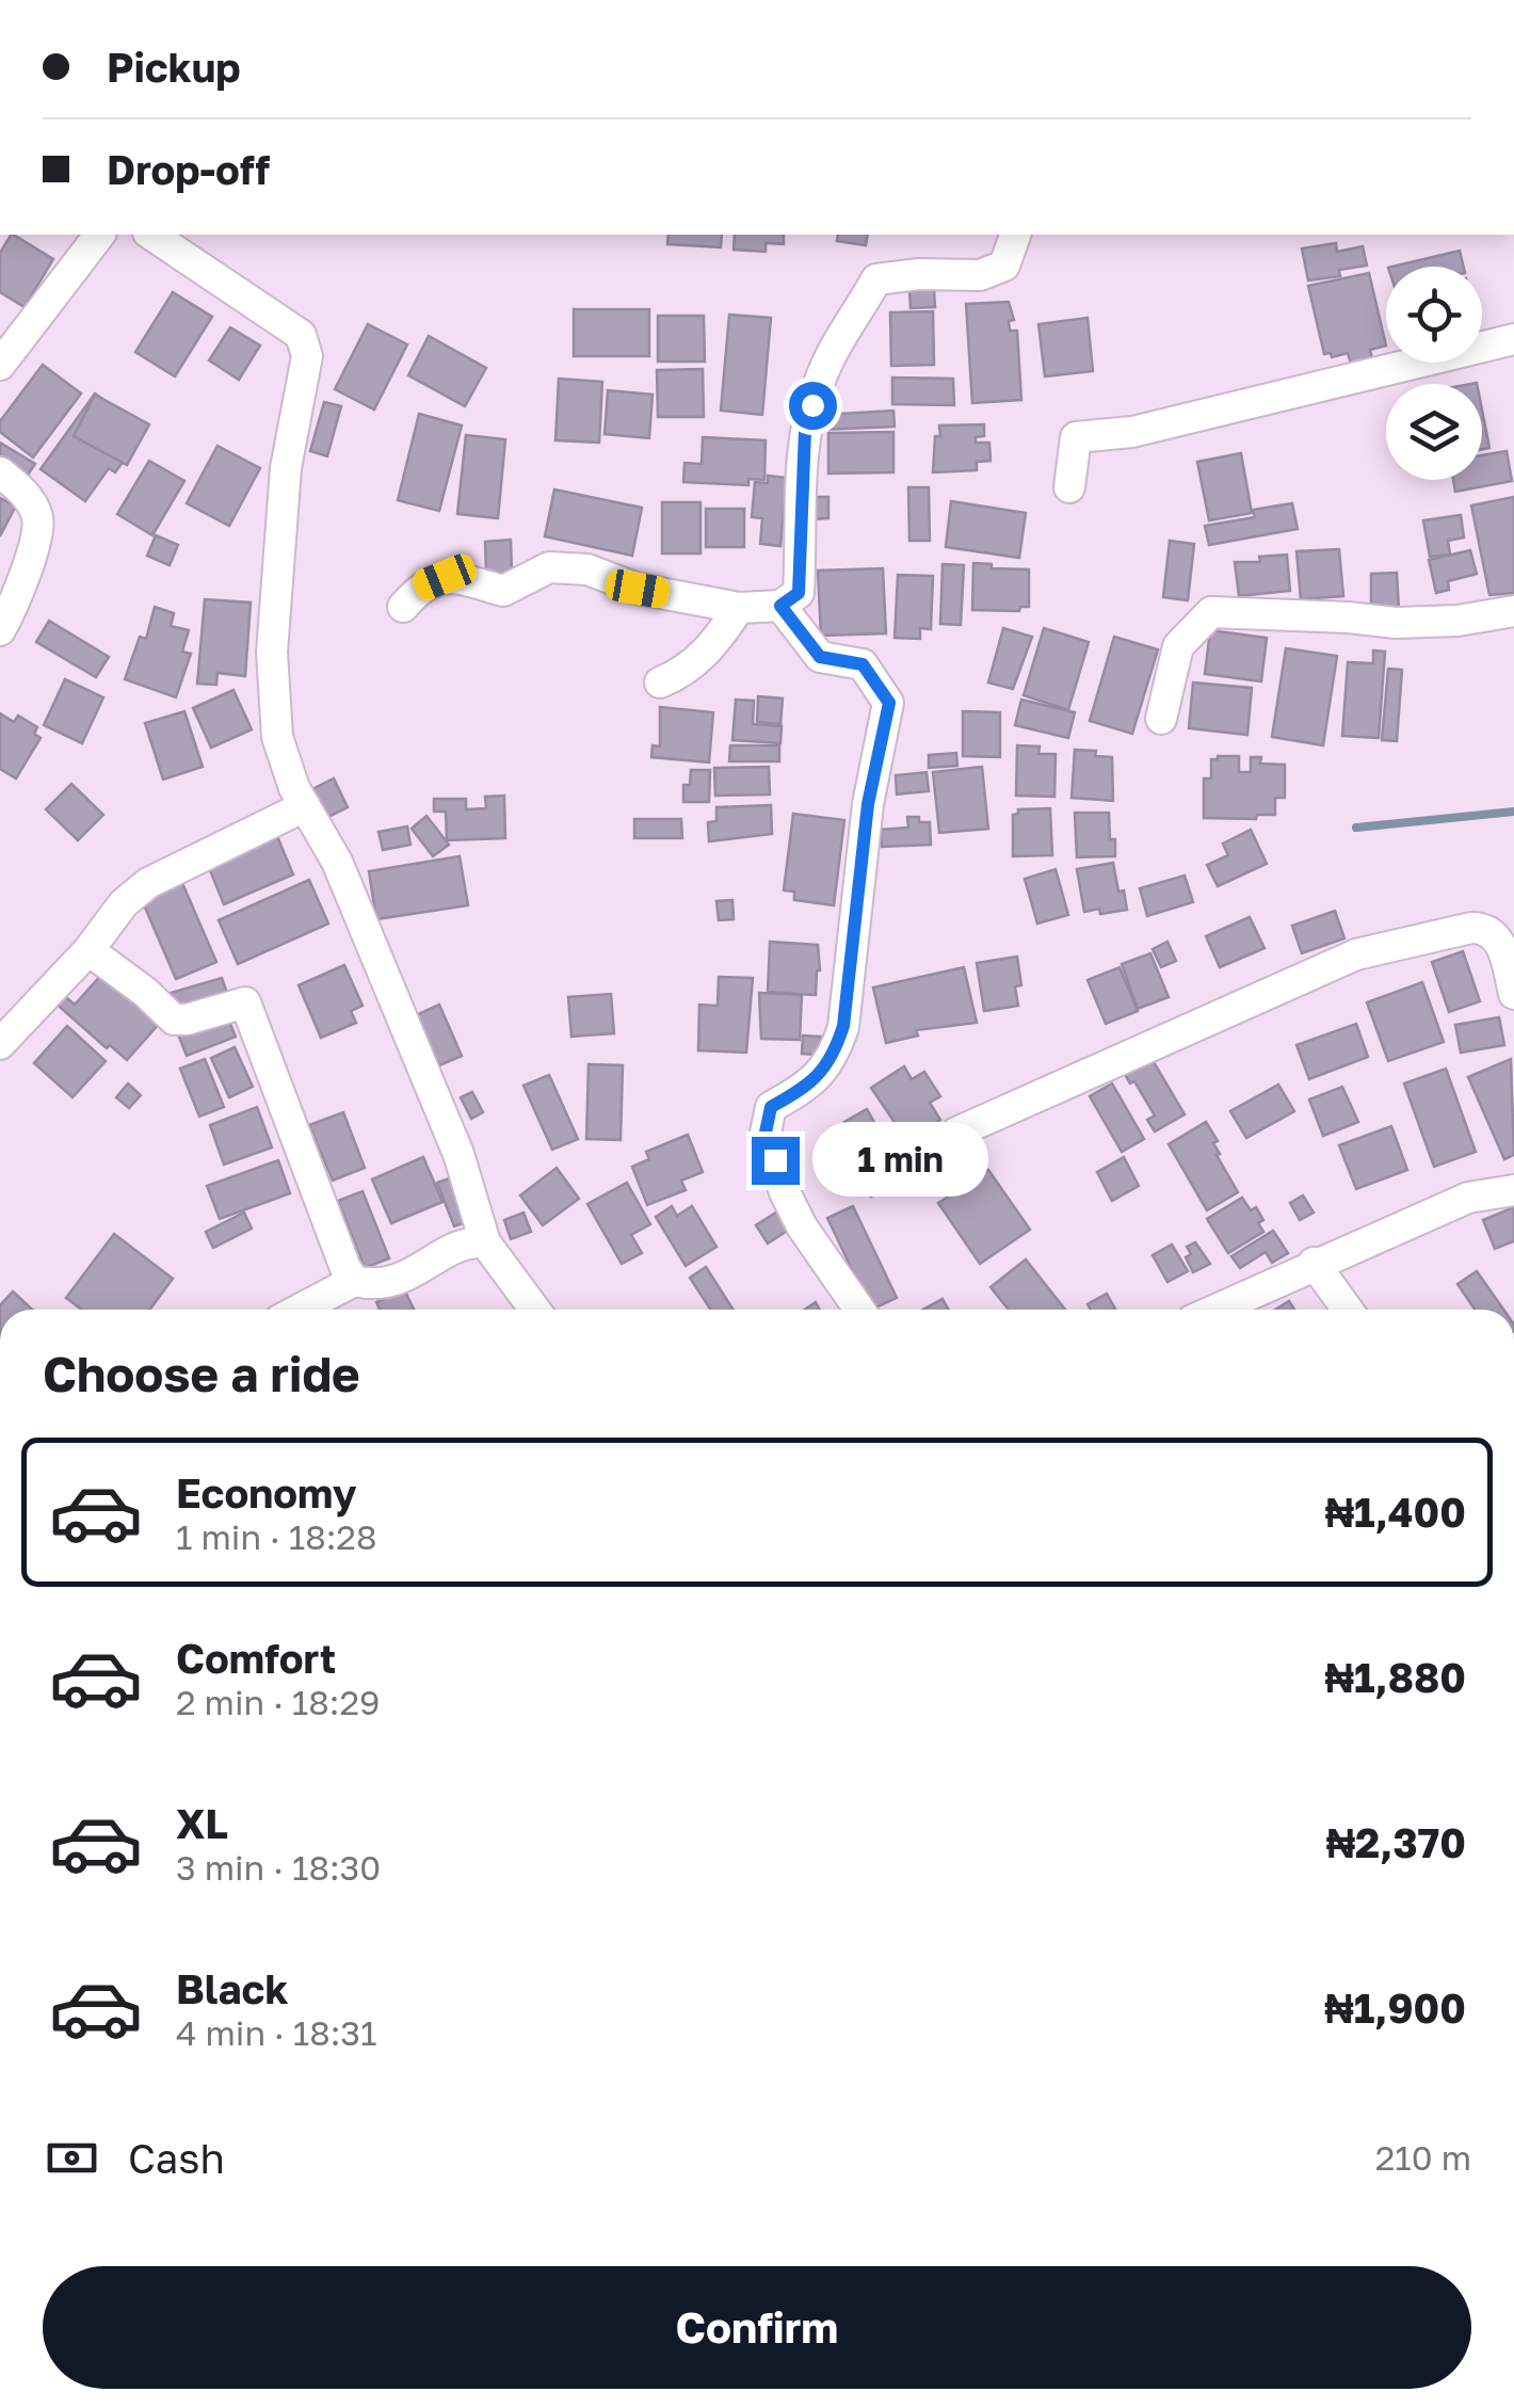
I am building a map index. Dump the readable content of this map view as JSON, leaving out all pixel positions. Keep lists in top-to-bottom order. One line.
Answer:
{"page":{"banner":["Pickup","Drop-off"],"bubble":"1 min","heading":"Choose a ride","list":[{"name":"Economy","note":"1 min · 18:28","value":"₦1,400"},{"name":"Comfort","note":"2 min · 18:29","value":"₦1,880"},{"name":"XL","note":"3 min · 18:30","value":"₦2,370"},{"name":"Black","note":"4 min · 18:31","value":"₦1,900"}],"pay":["Cash","210 m"],"buttons":"Confirm"}}
